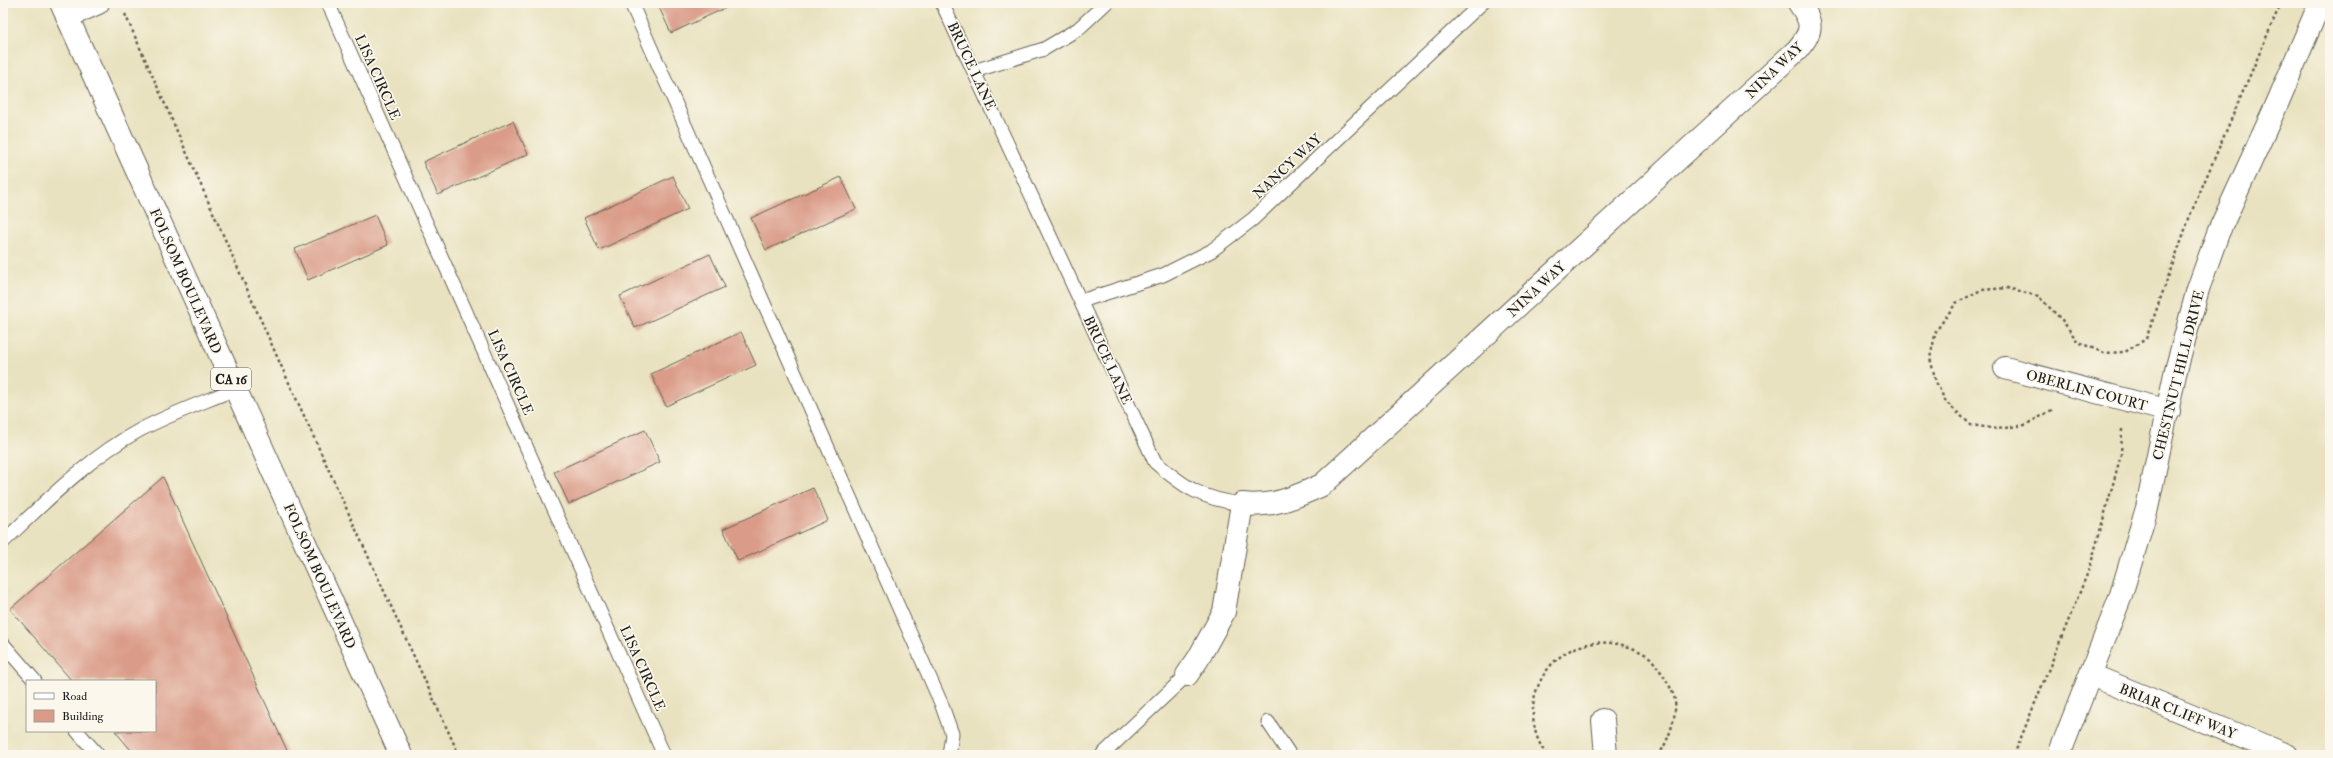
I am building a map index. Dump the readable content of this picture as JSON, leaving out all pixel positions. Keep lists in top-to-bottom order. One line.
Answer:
{"streets":{"street":["NINA WAY","FOLSOM BOULEVARD","CHESTNUT HILL DRIVE","CA 16","OBERLIN COURT","BRIAR CLIFF WAY"],"lane":["BRUCE LANE","LISA CIRCLE","NANCY WAY"]},"crossings":[["BRUCE LANE","NINA WAY"],["BRUCE LANE","NANCY WAY"],["CHESTNUT HILL DRIVE","OBERLIN COURT"],["CHESTNUT HILL DRIVE","BRIAR CLIFF WAY"]],"legend":["Road","Building"]}
